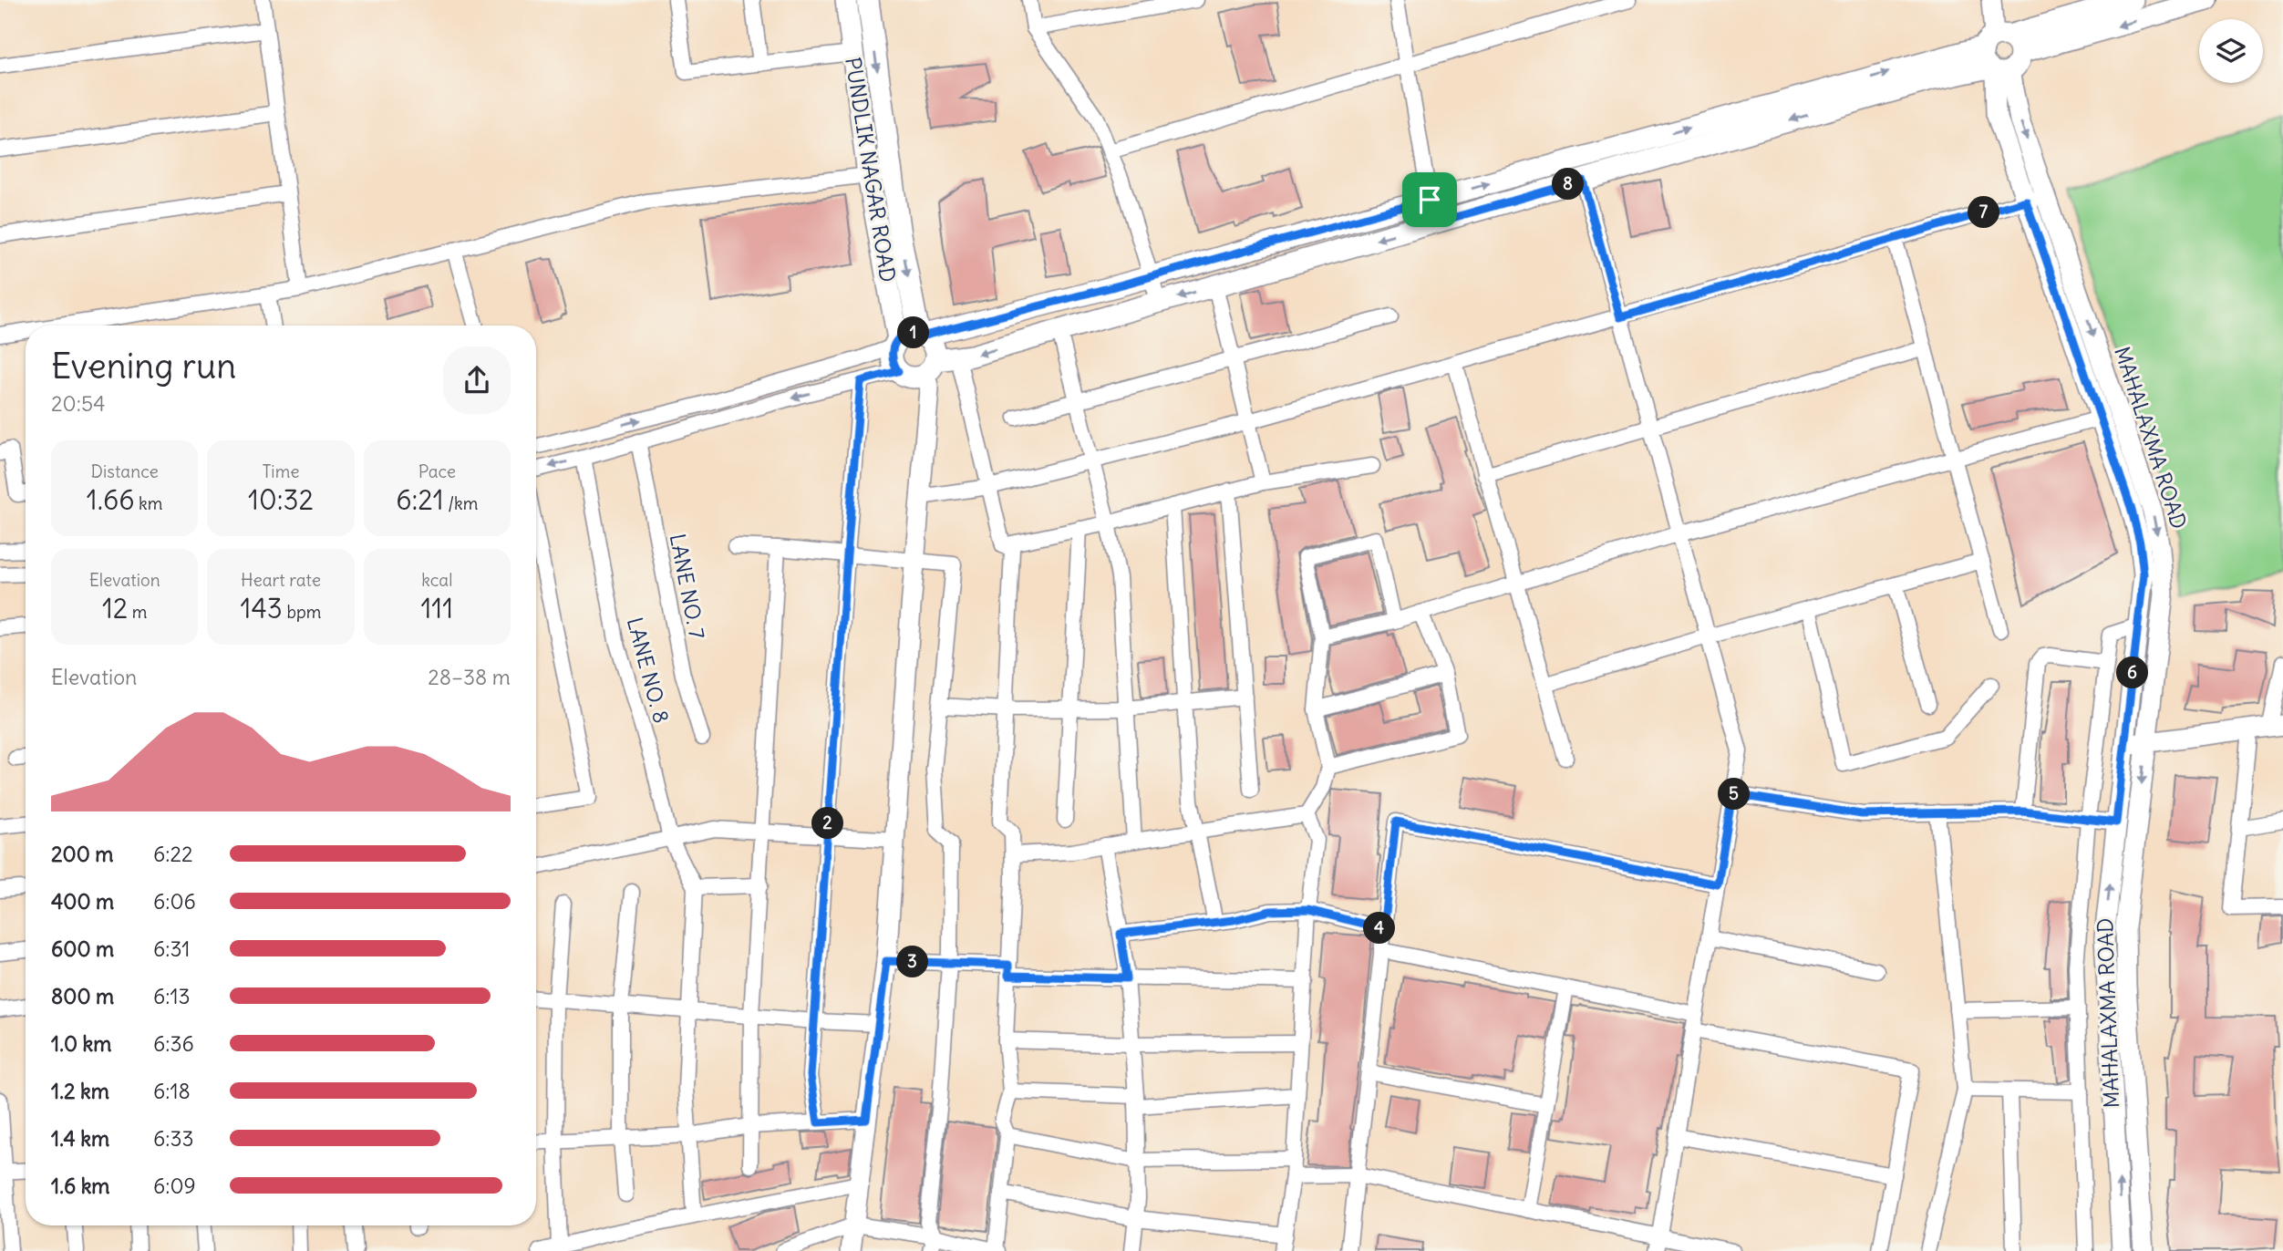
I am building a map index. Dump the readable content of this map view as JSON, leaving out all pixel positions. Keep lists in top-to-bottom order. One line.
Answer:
{"streets":{"main road":["PUNDLIK NAGAR ROAD"],"street":["MAHALAXMA ROAD","LANE NO. 7","LANE NO. 8"]},"page":{"pins":["8","7","1","6","5","2","4","3"],"heading":["Evening run","20:54"],"stats":[["Distance","1.66 km"],["Time","10:32"],["Pace","6:21 /km"],["Elevation","12 m"],["Heart rate","143 bpm"],["kcal","111"]],"chart":["Elevation","28–38 m"],"list":[{"name":"200 m","note":"6:22"},{"name":"400 m","note":"6:06"},{"name":"600 m","note":"6:31"},{"name":"800 m","note":"6:13"},{"name":"1.0 km","note":"6:36"},{"name":"1.2 km","note":"6:18"},{"name":"1.4 km","note":"6:33"},{"name":"1.6 km","note":"6:09"}]}}
